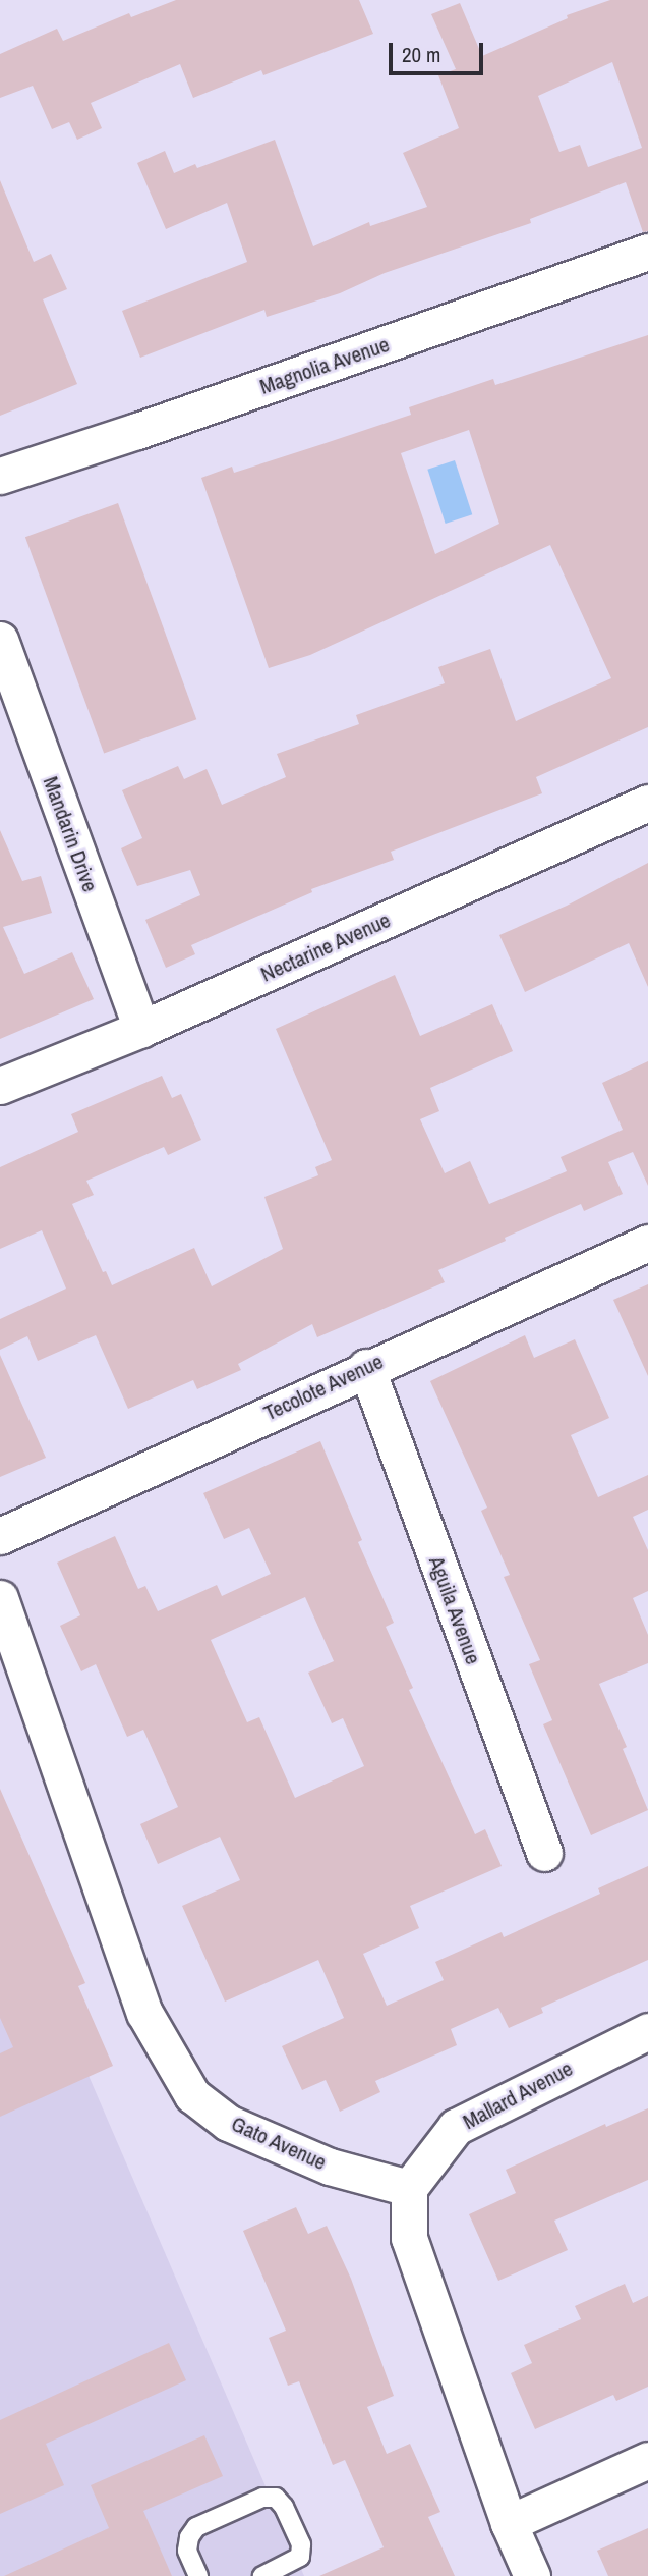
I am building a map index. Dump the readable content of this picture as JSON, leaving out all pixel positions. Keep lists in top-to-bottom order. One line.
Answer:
{"streets":{"street":["Magnolia Avenue","Mandarin Drive","Nectarine Avenue","Tecolote Avenue","Aguila Avenue","Mallard Avenue","Gato Avenue"]},"crossings":[["Mandarin Drive","Nectarine Avenue"],["Tecolote Avenue","Aguila Avenue"],["Mallard Avenue","Gato Avenue"]],"scale_bar":"20 m"}
